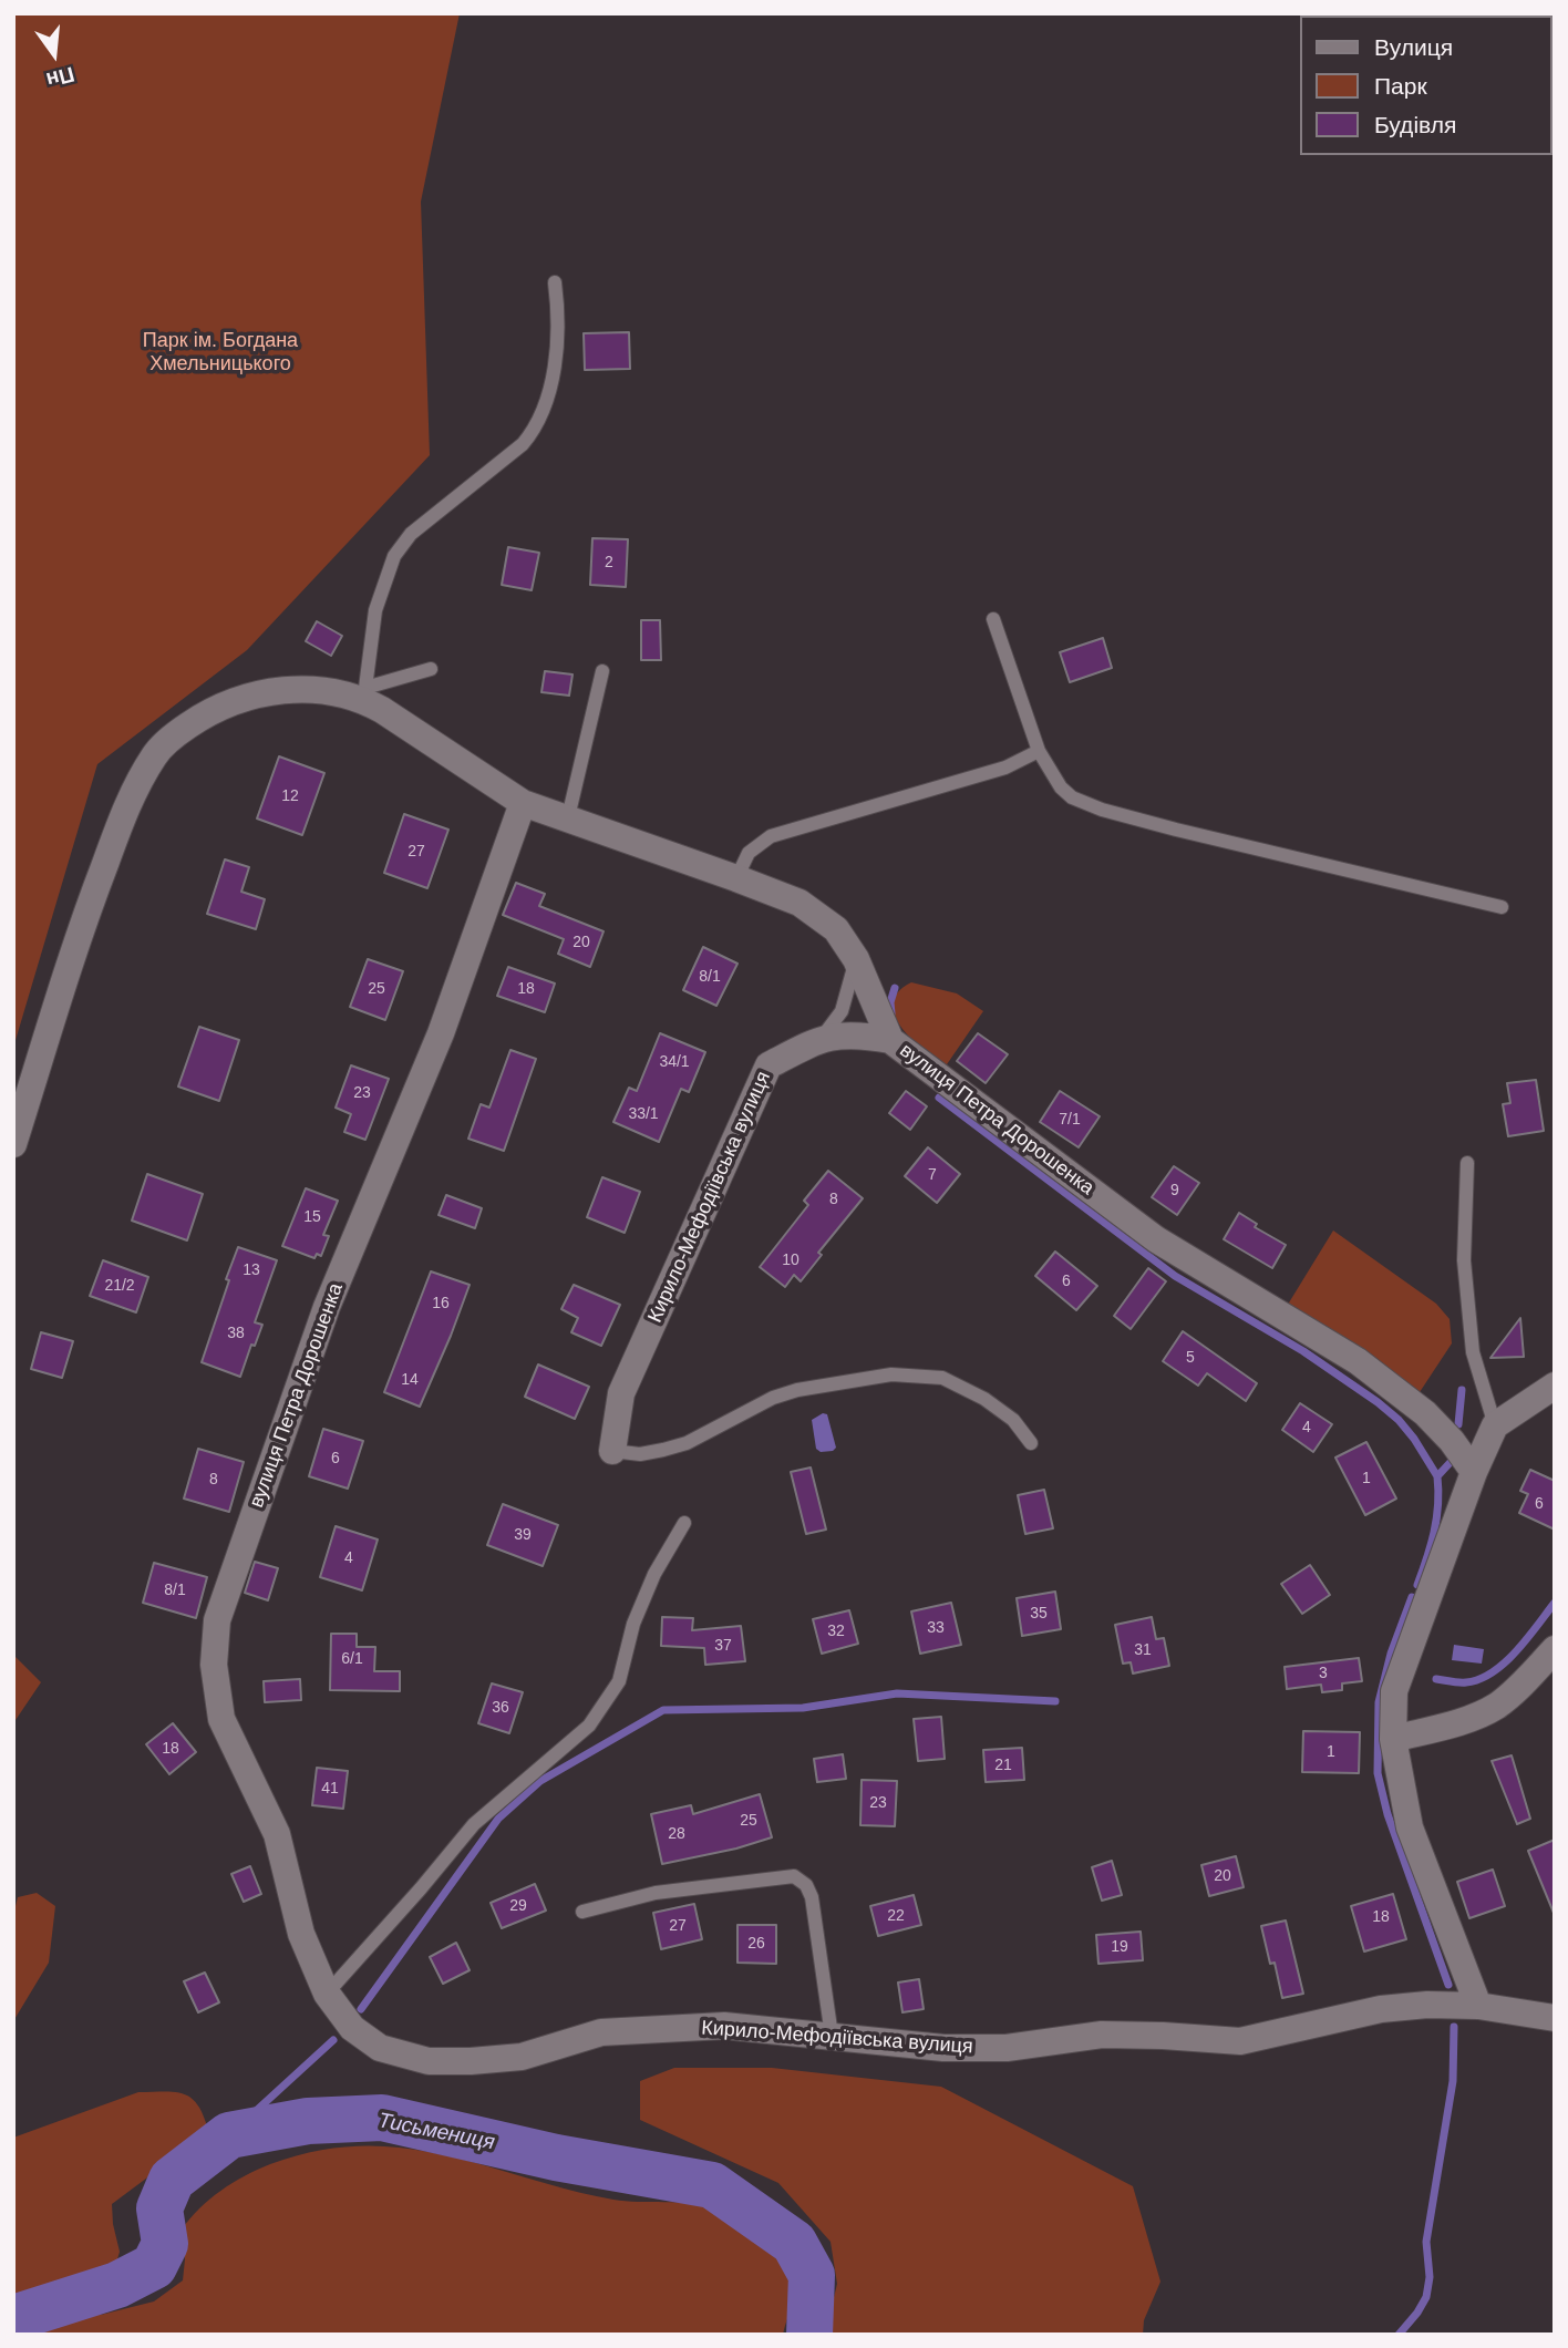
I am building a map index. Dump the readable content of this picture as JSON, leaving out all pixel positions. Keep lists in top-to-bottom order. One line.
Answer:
{"streets":{"street":["вулиця Петра Дорошенка","Кирило-Мефодіївська вулиця"]},"crossings":[["вулиця Петра Дорошенка","Кирило-Мефодіївська вулиця"]],"water":["Тисьмениця"],"parks":["Парк ім. Богдана Хмельницького"],"house_numbers":["2","12","27","20","8/1","25","18","34/1","23","33/1","7/1","7","9","8","15","10","13","6","21/2","16","38","5","14","4","6","1","8","6","39","4","8/1","35","33","32","37","31","6/1","3","36","18","1","21","41","23","25","28","20","29","22","18","27","26","19"],"legend":["Вулиця","Парк","Будівля"],"north":"bottom"}
